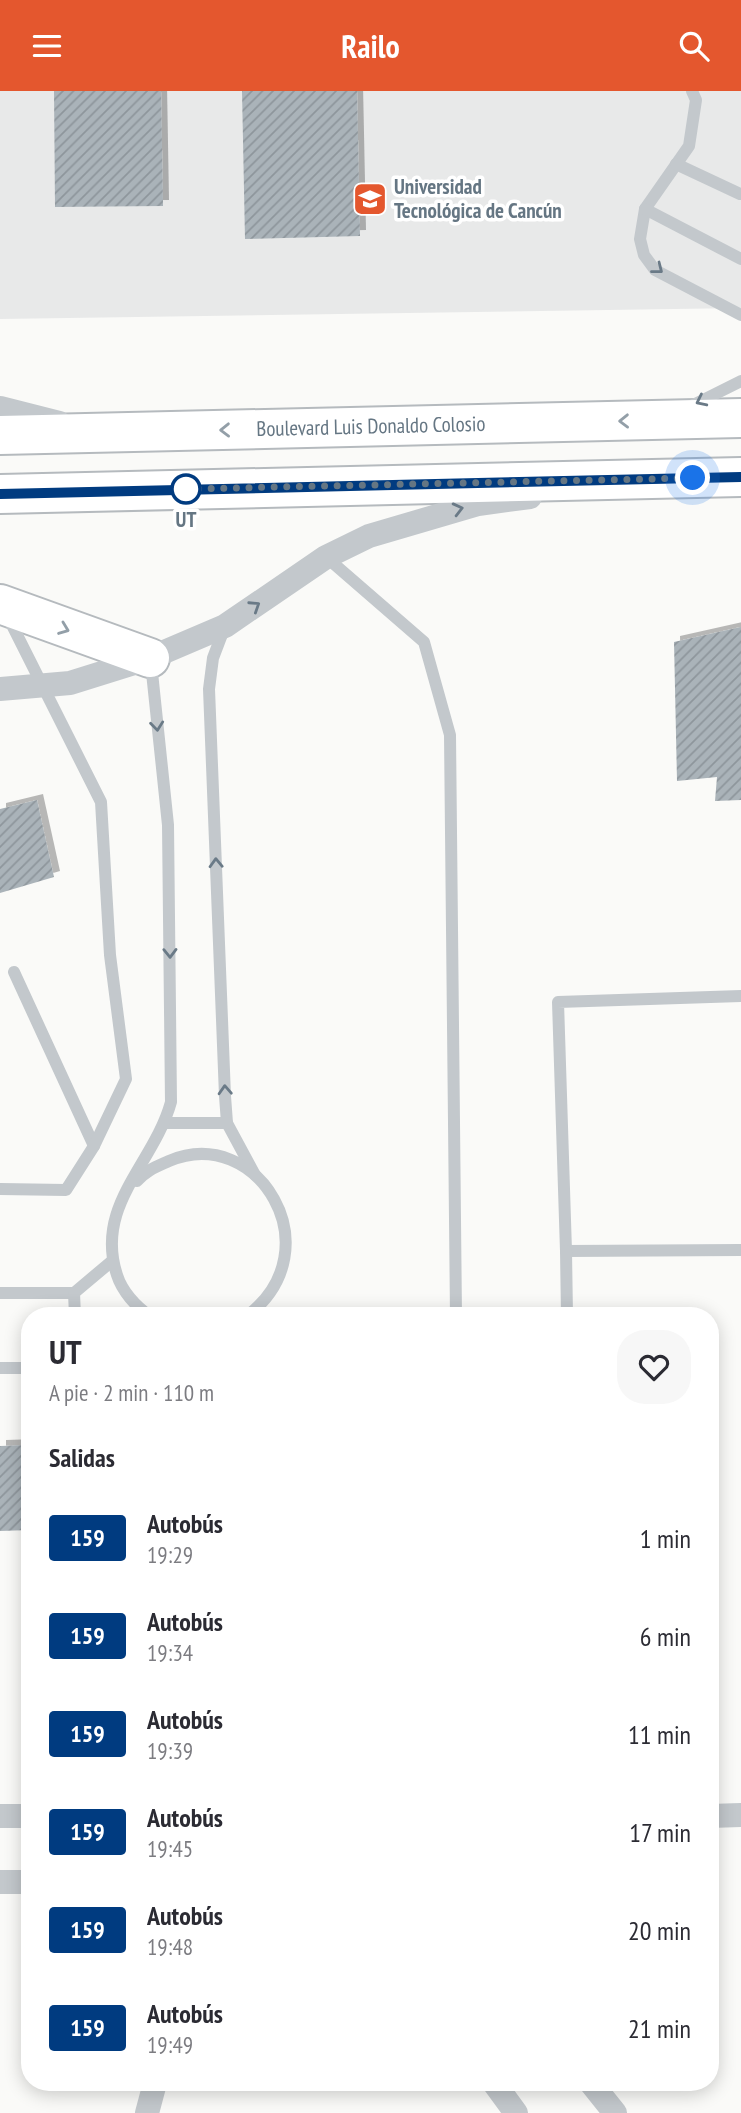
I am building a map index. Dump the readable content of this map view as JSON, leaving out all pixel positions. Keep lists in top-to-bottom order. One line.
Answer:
{"streets":{"main road":["Boulevard Luis Donaldo Colosio"]},"places":{"school or university":["Universidad Tecnológica de Cancún"],"other":["UT"]},"lines":["bus line 159"],"page":{"header":"Railo","heading":[["UT","A pie · 2 min · 110 m"],"Salidas"],"list":[{"mark":"159","name":"Autobús","note":"19:29","value":"1 min"},{"mark":"159","name":"Autobús","note":"19:34","value":"6 min"},{"mark":"159","name":"Autobús","note":"19:39","value":"11 min"},{"mark":"159","name":"Autobús","note":"19:45","value":"17 min"},{"mark":"159","name":"Autobús","note":"19:48","value":"20 min"},{"mark":"159","name":"Autobús","note":"19:49","value":"21 min"}]}}
